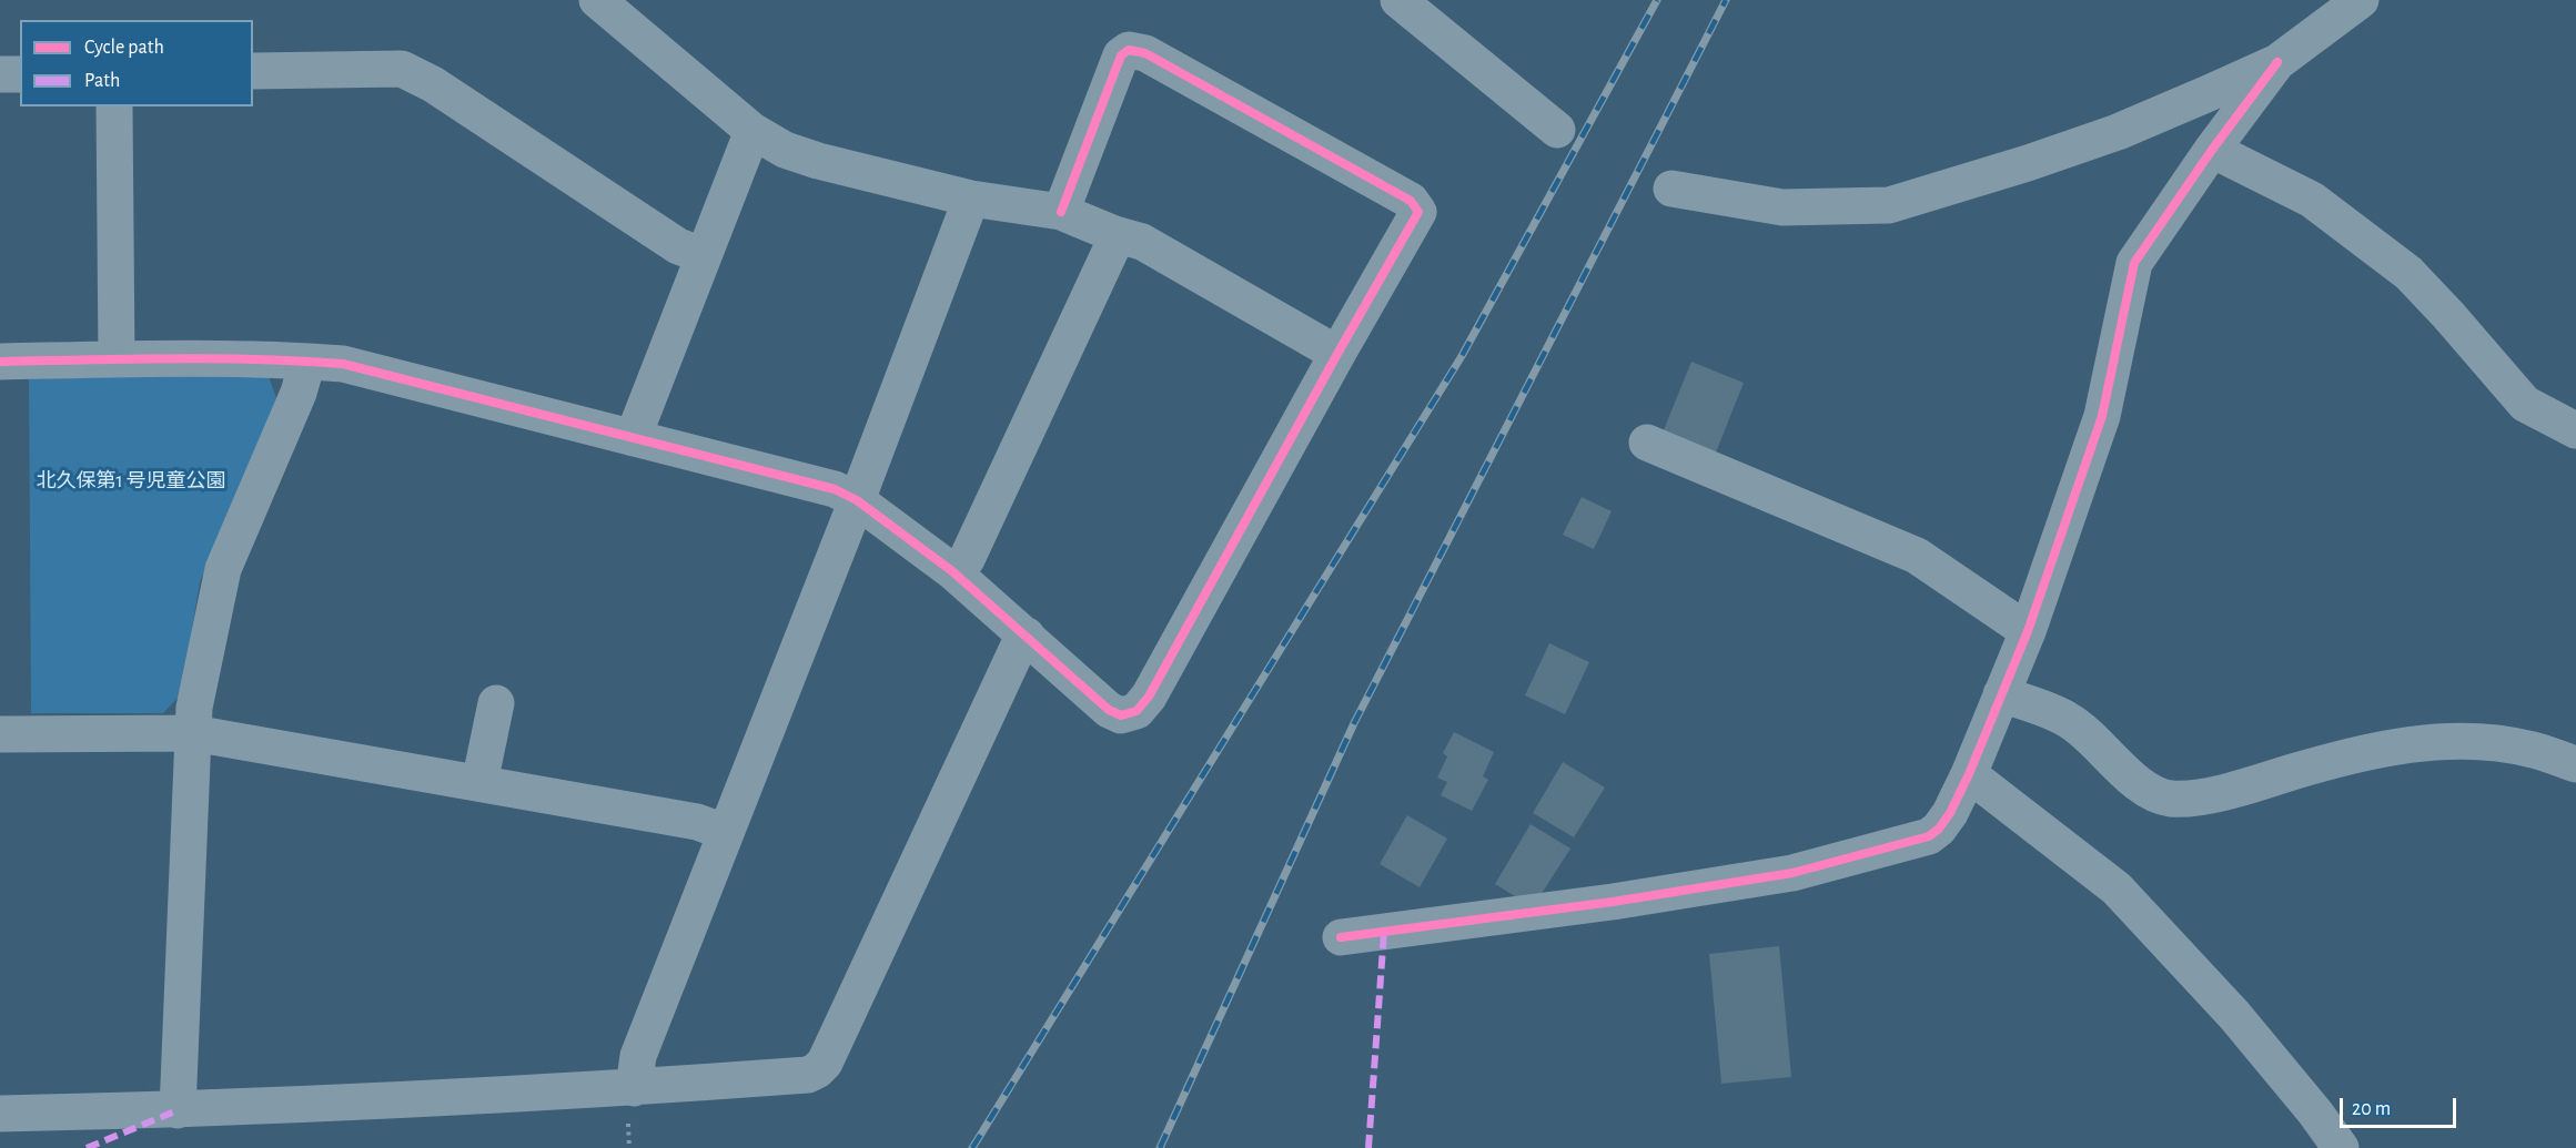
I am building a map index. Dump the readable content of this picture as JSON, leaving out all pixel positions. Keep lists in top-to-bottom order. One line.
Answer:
{"parks":["北久保第1 号児童公園"],"legend":["Cycle path","Path"],"scale_bar":"20 m"}
